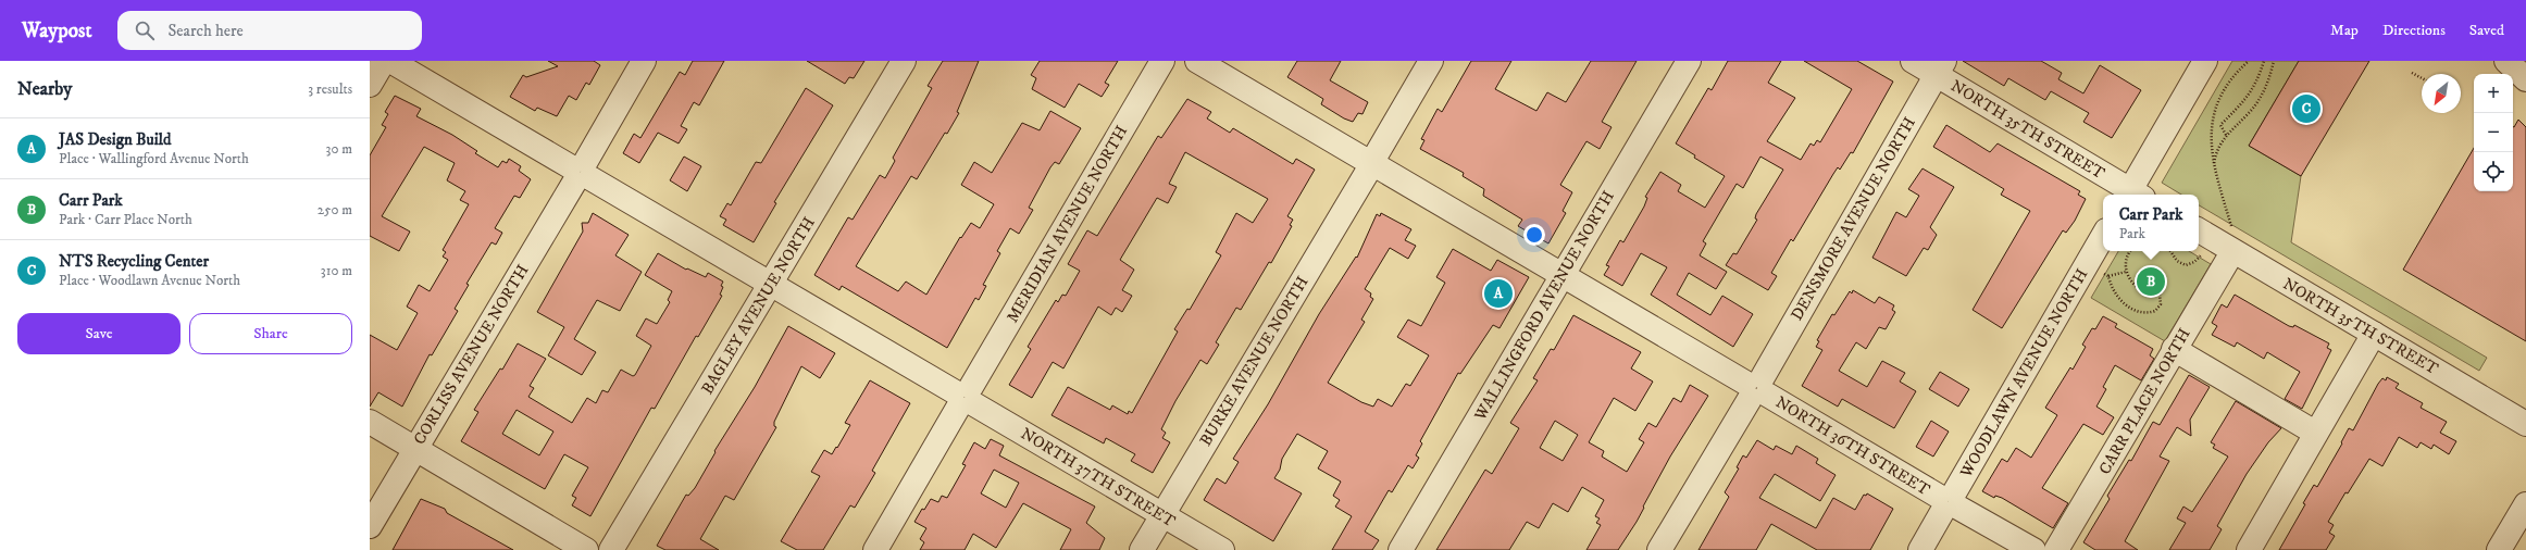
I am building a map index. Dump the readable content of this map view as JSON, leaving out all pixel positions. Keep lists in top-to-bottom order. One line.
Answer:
{"streets":{"street":["NORTH 35TH STREET","DENSMORE AVENUE NORTH","MERIDIAN AVENUE NORTH","BAGLEY AVENUE NORTH","WALLINGFORD AVENUE NORTH","CORLISS AVENUE NORTH","BURKE AVENUE NORTH","WOODLAWN AVENUE NORTH","CARR PLACE NORTH","NORTH 36TH STREET","NORTH 37TH STREET"]},"crossings":[["NORTH 35TH STREET","DENSMORE AVENUE NORTH"],["NORTH 35TH STREET","CARR PLACE NORTH"],["DENSMORE AVENUE NORTH","NORTH 36TH STREET"],["MERIDIAN AVENUE NORTH","NORTH 37TH STREET"],["BAGLEY AVENUE NORTH","NORTH 37TH STREET"],["WALLINGFORD AVENUE NORTH","NORTH 36TH STREET"],["CORLISS AVENUE NORTH","NORTH 37TH STREET"],["BURKE AVENUE NORTH","NORTH 36TH STREET"],["BURKE AVENUE NORTH","NORTH 37TH STREET"],["WOODLAWN AVENUE NORTH","NORTH 36TH STREET"]],"north":"bottom left","page":{"header":"Waypost","search":"Search here","nav":["Map","Directions","Saved"],"heading":["Nearby","3 results"],"map_buttons":["+","−"],"pins":["C","B","A"],"list":[{"mark":"A","name":"JAS Design Build","note":"Place · Wallingford Avenue North","value":"30 m"},{"mark":"B","name":"Carr Park","note":"Park · Carr Place North","value":"250 m"},{"mark":"C","name":"NTS Recycling Center","note":"Place · Woodlawn Avenue North","value":"310 m"}],"popup":["Carr Park","Park"],"buttons":["Save","Share"]}}
